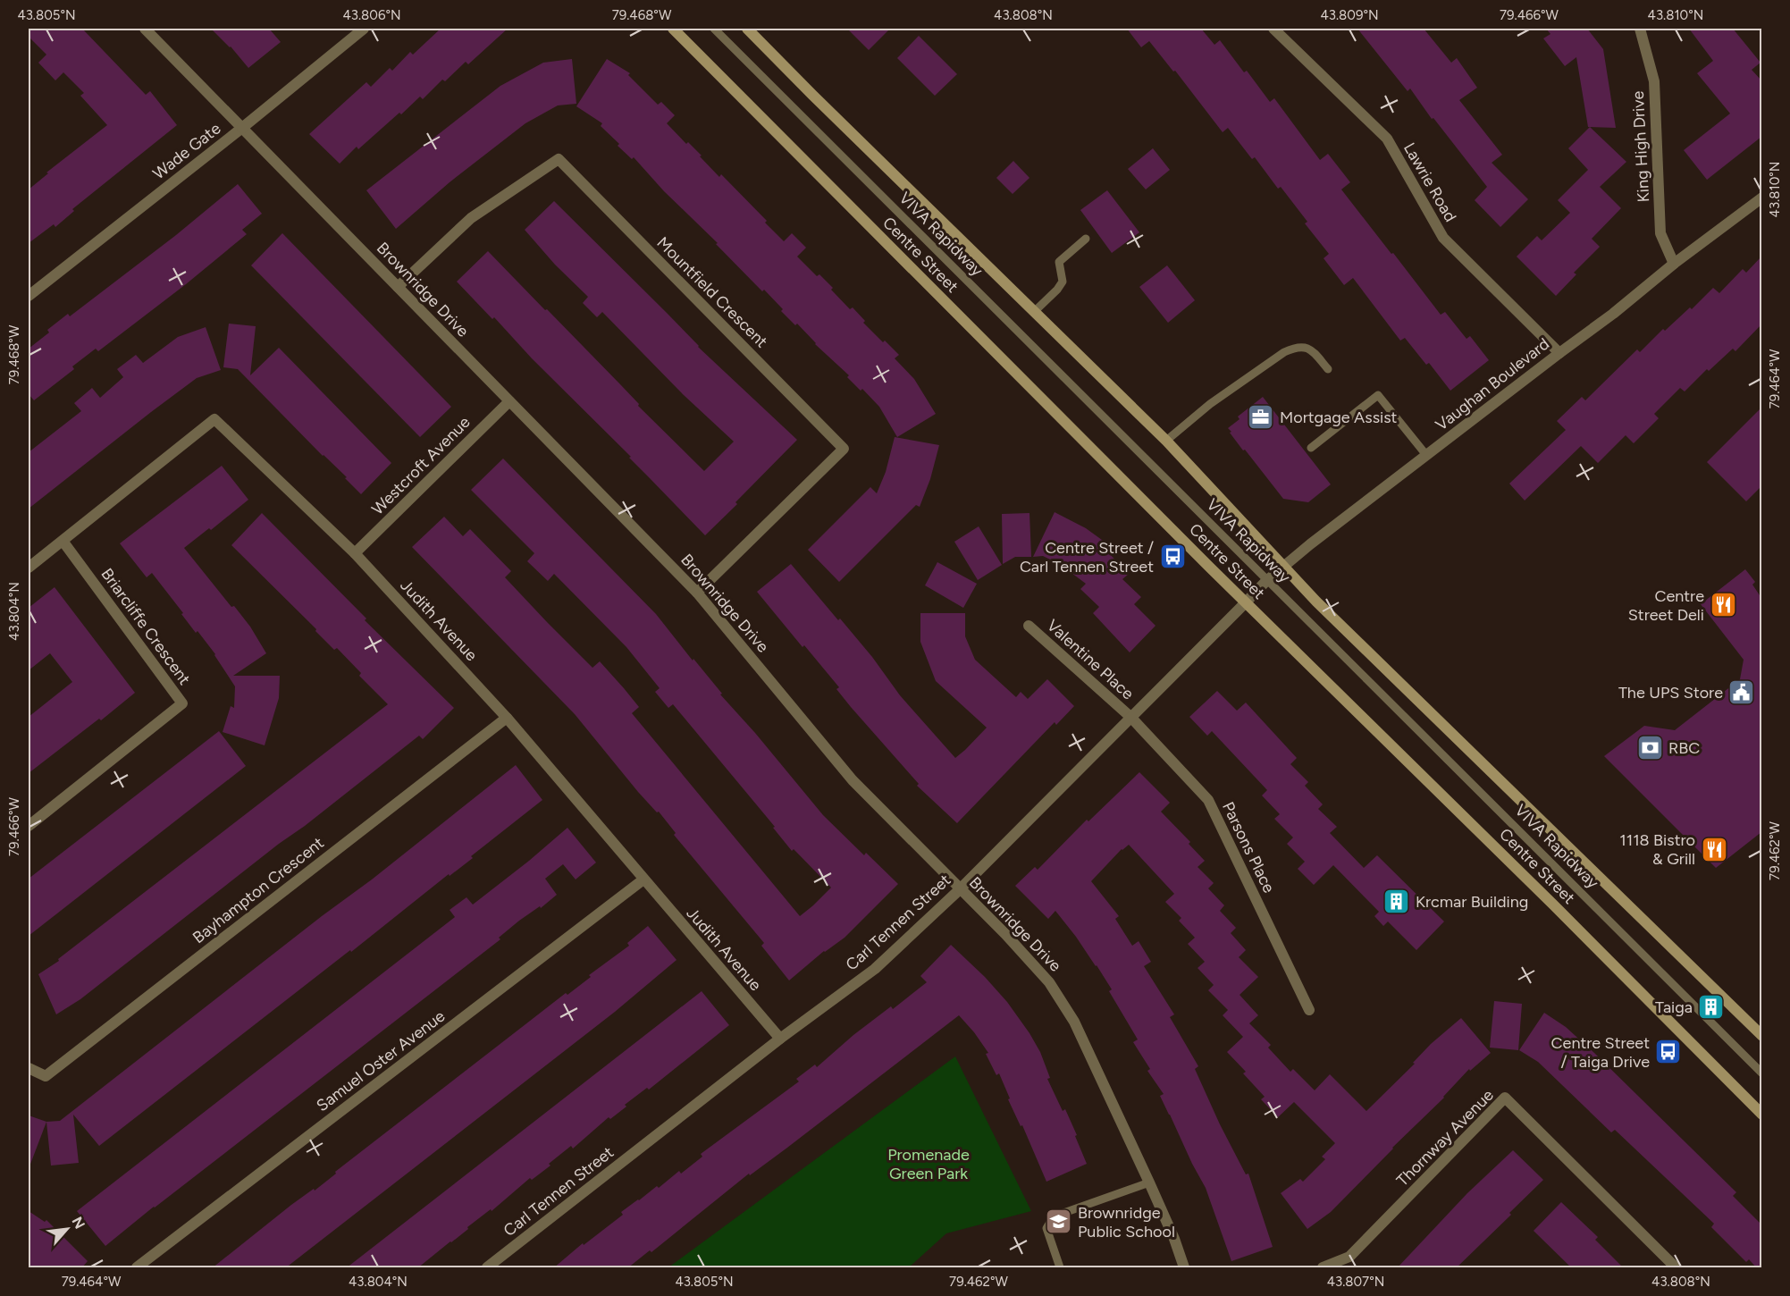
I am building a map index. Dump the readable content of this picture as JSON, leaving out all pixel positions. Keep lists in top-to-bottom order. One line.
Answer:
{"streets":{"main road":["Centre Street"],"street":["King High Drive","Wade Gate","Lawrie Road","Brownridge Drive","Mountfield Crescent","Vaughan Boulevard","Westcroft Avenue","Judith Avenue","Briarcliffe Crescent","Valentine Place","Parsons Place","Bayhampton Crescent","Carl Tennen Street","Samuel Oster Avenue","Thornway Avenue"],"lane":["VIVA Rapidway"]},"crossings":[["King High Drive","Vaughan Boulevard"],["Wade Gate","Brownridge Drive"],["Lawrie Road","Vaughan Boulevard"],["VIVA Rapidway","Vaughan Boulevard"],["Centre Street","Vaughan Boulevard"],["Centre Street","Carl Tennen Street"],["Brownridge Drive","Mountfield Crescent"],["Brownridge Drive","Westcroft Avenue"],["Brownridge Drive","Carl Tennen Street"],["Vaughan Boulevard","Carl Tennen Street"],["Westcroft Avenue","Judith Avenue"],["Judith Avenue","Briarcliffe Crescent"],["Judith Avenue","Bayhampton Crescent"],["Judith Avenue","Carl Tennen Street"],["Judith Avenue","Samuel Oster Avenue"],["Valentine Place","Parsons Place"],["Valentine Place","Carl Tennen Street"],["Parsons Place","Carl Tennen Street"]],"parks":["Promenade Green Park"],"places":{"office":["Mortgage Assist"],"bus stop":["Centre Street / Carl Tennen Street","Centre Street / Taiga Drive"],"restaurant":["Centre Street Deli","1118 Bistro & Grill"],"public building":["The UPS Store"],"bank":["RBC"],"building":["Krcmar Building","Taiga"],"school or university":["Brownridge Public School"]},"north":"top right","coordinates":["43.805°N","43.806°N","79.468°W","43.808°N","43.809°N","79.466°W","43.810°N","79.464°W","43.804°N","79.462°W","43.807°N"]}
